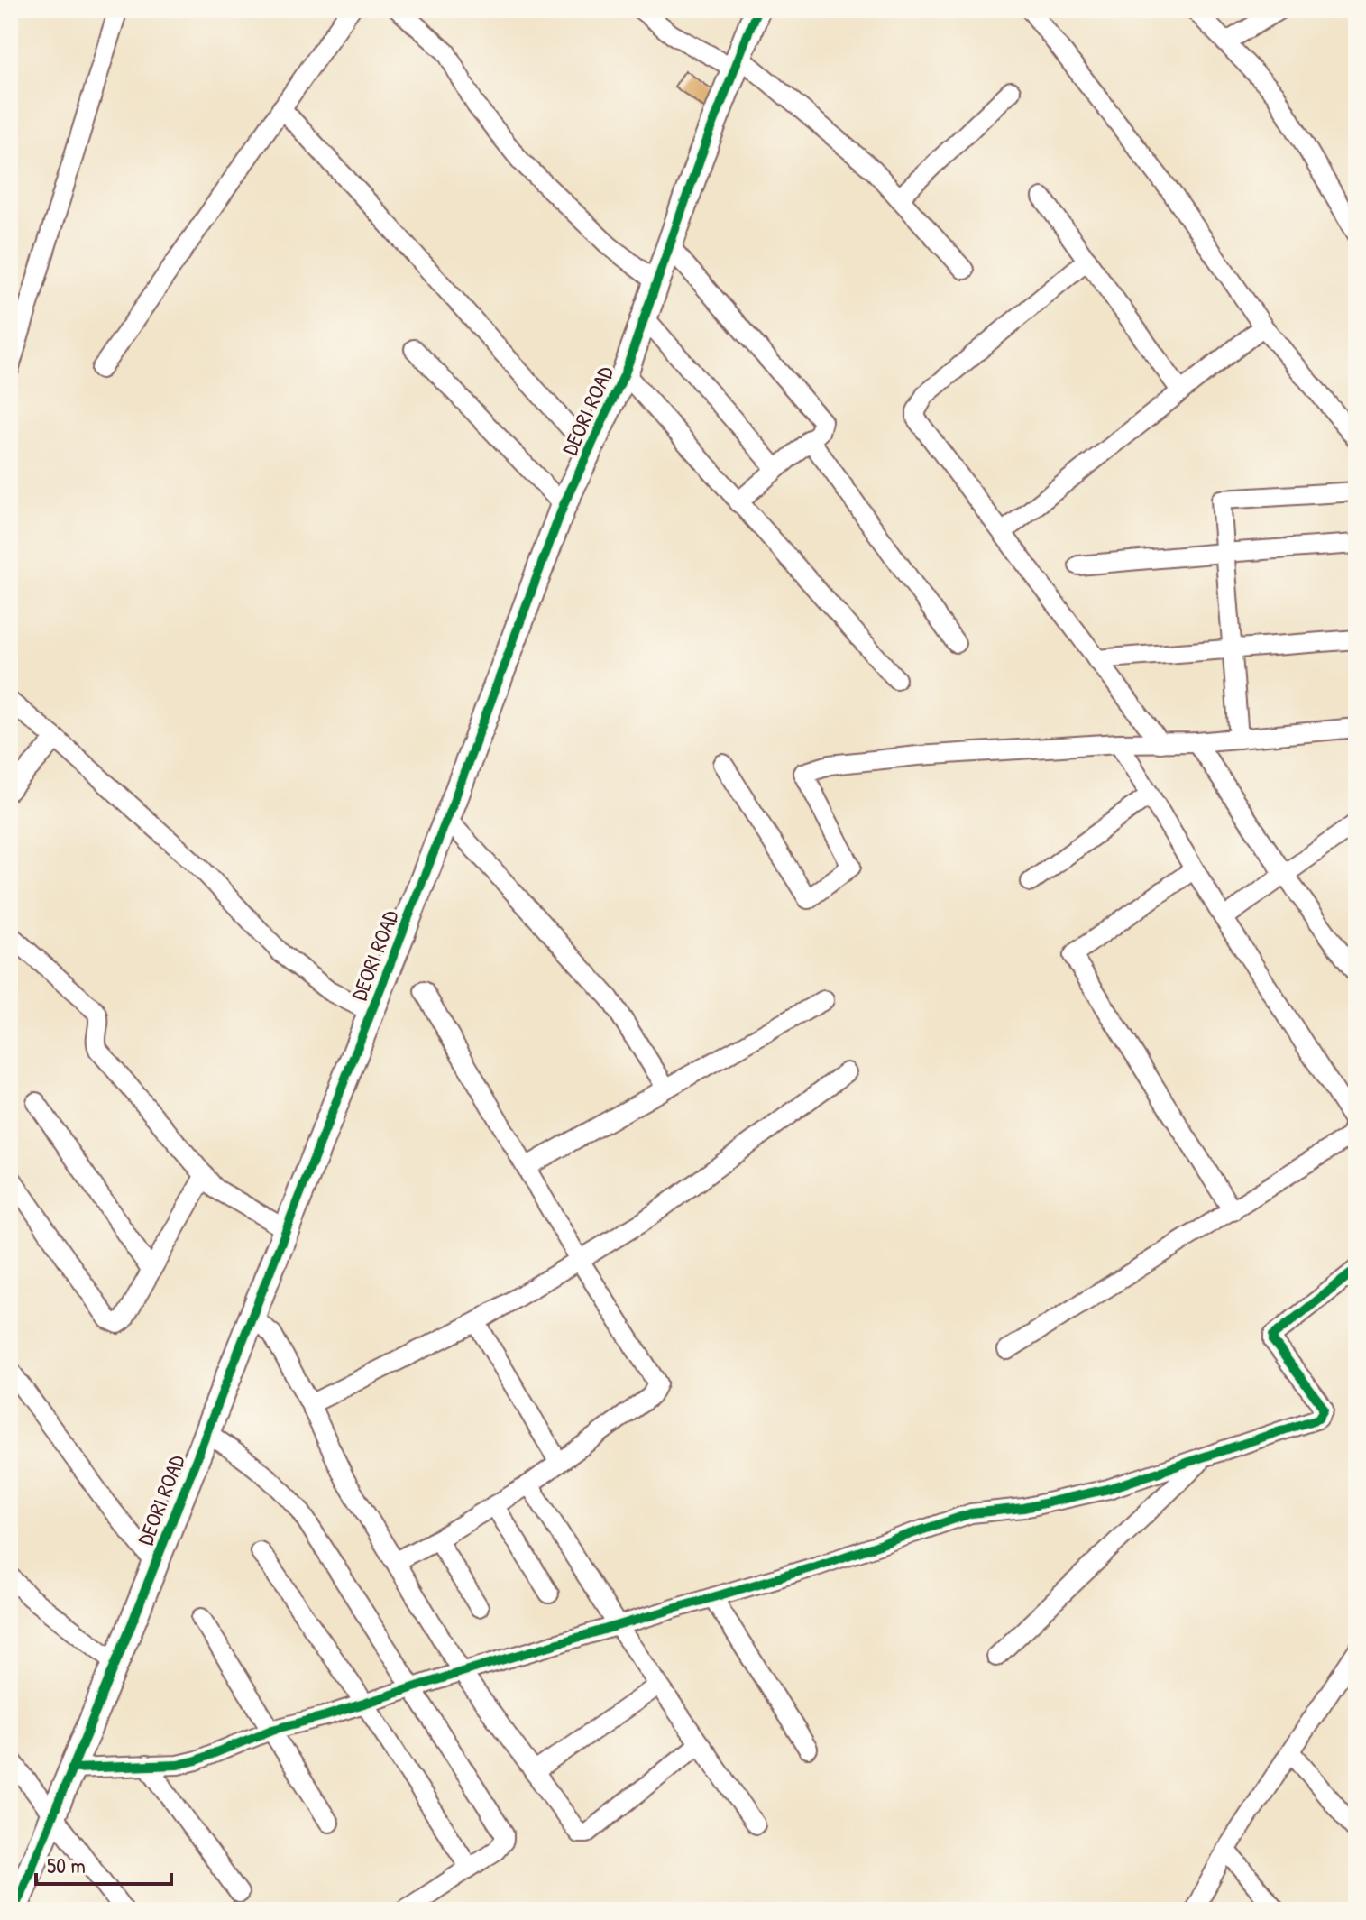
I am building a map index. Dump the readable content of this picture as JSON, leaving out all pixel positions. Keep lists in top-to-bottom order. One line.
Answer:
{"streets":{"street":["DEORI ROAD"]},"scale_bar":"50 m"}
